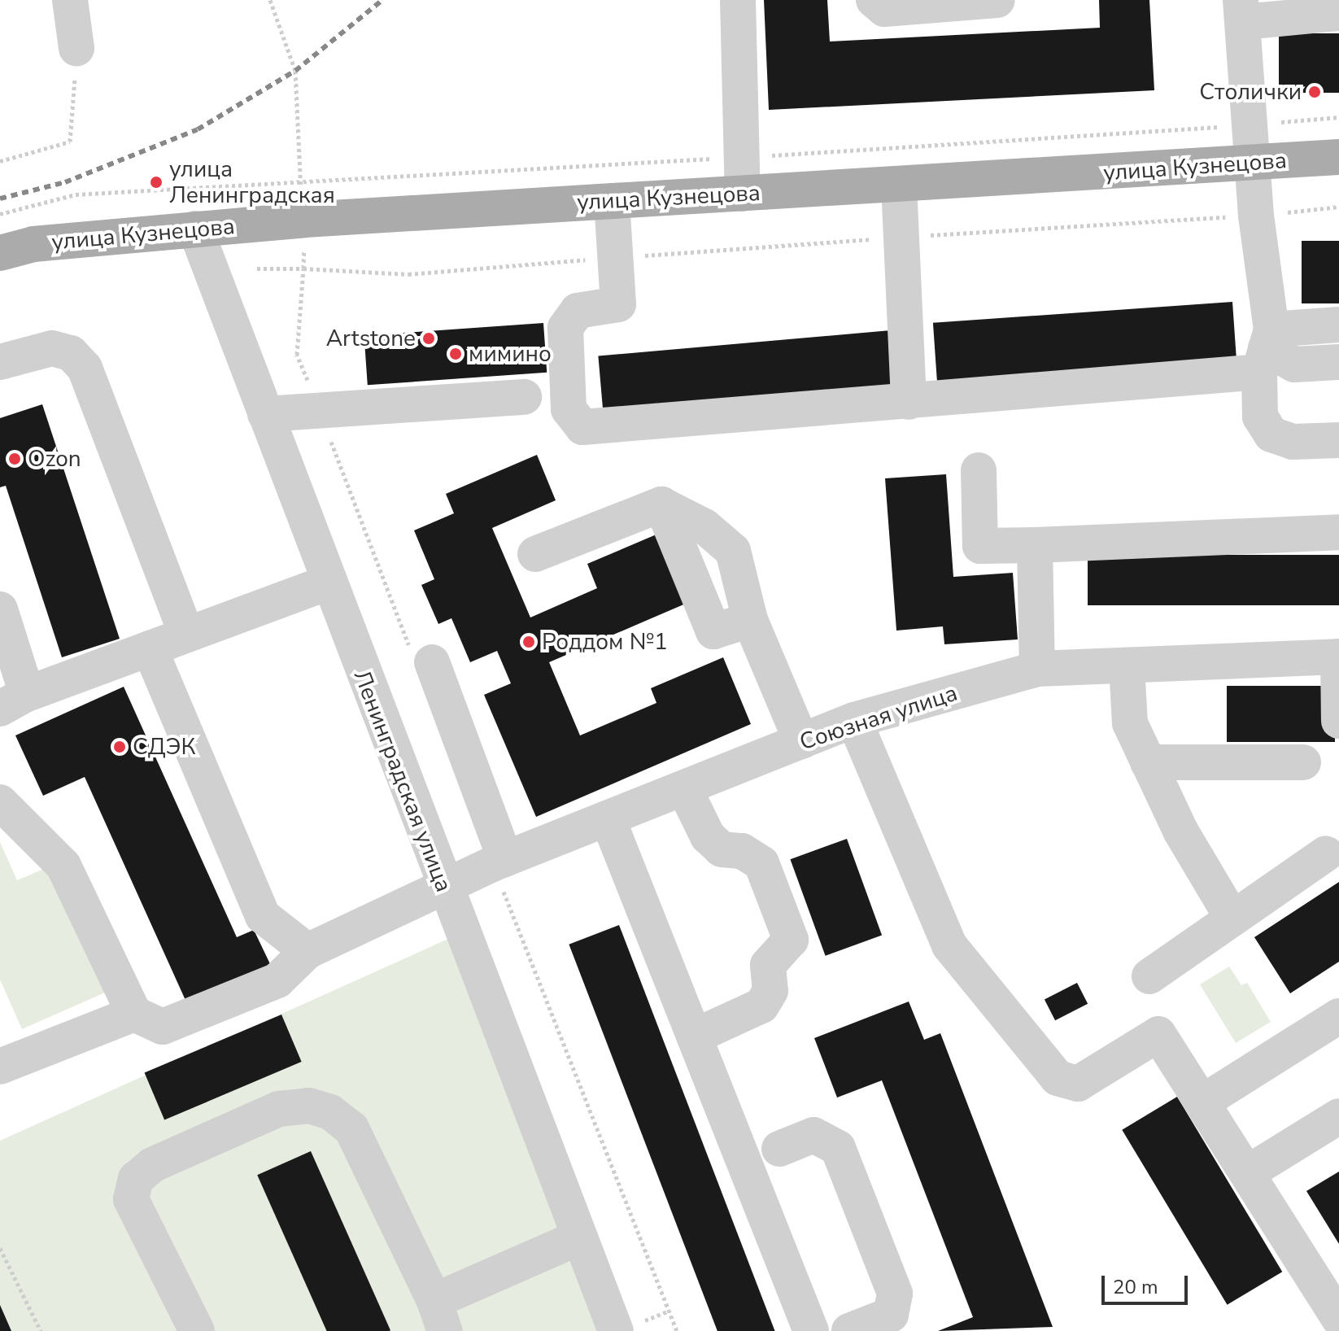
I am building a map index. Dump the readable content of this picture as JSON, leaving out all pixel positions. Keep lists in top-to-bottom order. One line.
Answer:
{"streets":{"main road":["улица Кузнецова"],"street":["Союзная улица","Ленинградская улица"]},"crossings":[["улица Кузнецова","Ленинградская улица"],["Союзная улица","Ленинградская улица"]],"places":["Столички","улица Ленинградская","Artstone","мимино","Ozon","Роддом №1","СДЭК"],"scale_bar":"20 m"}
